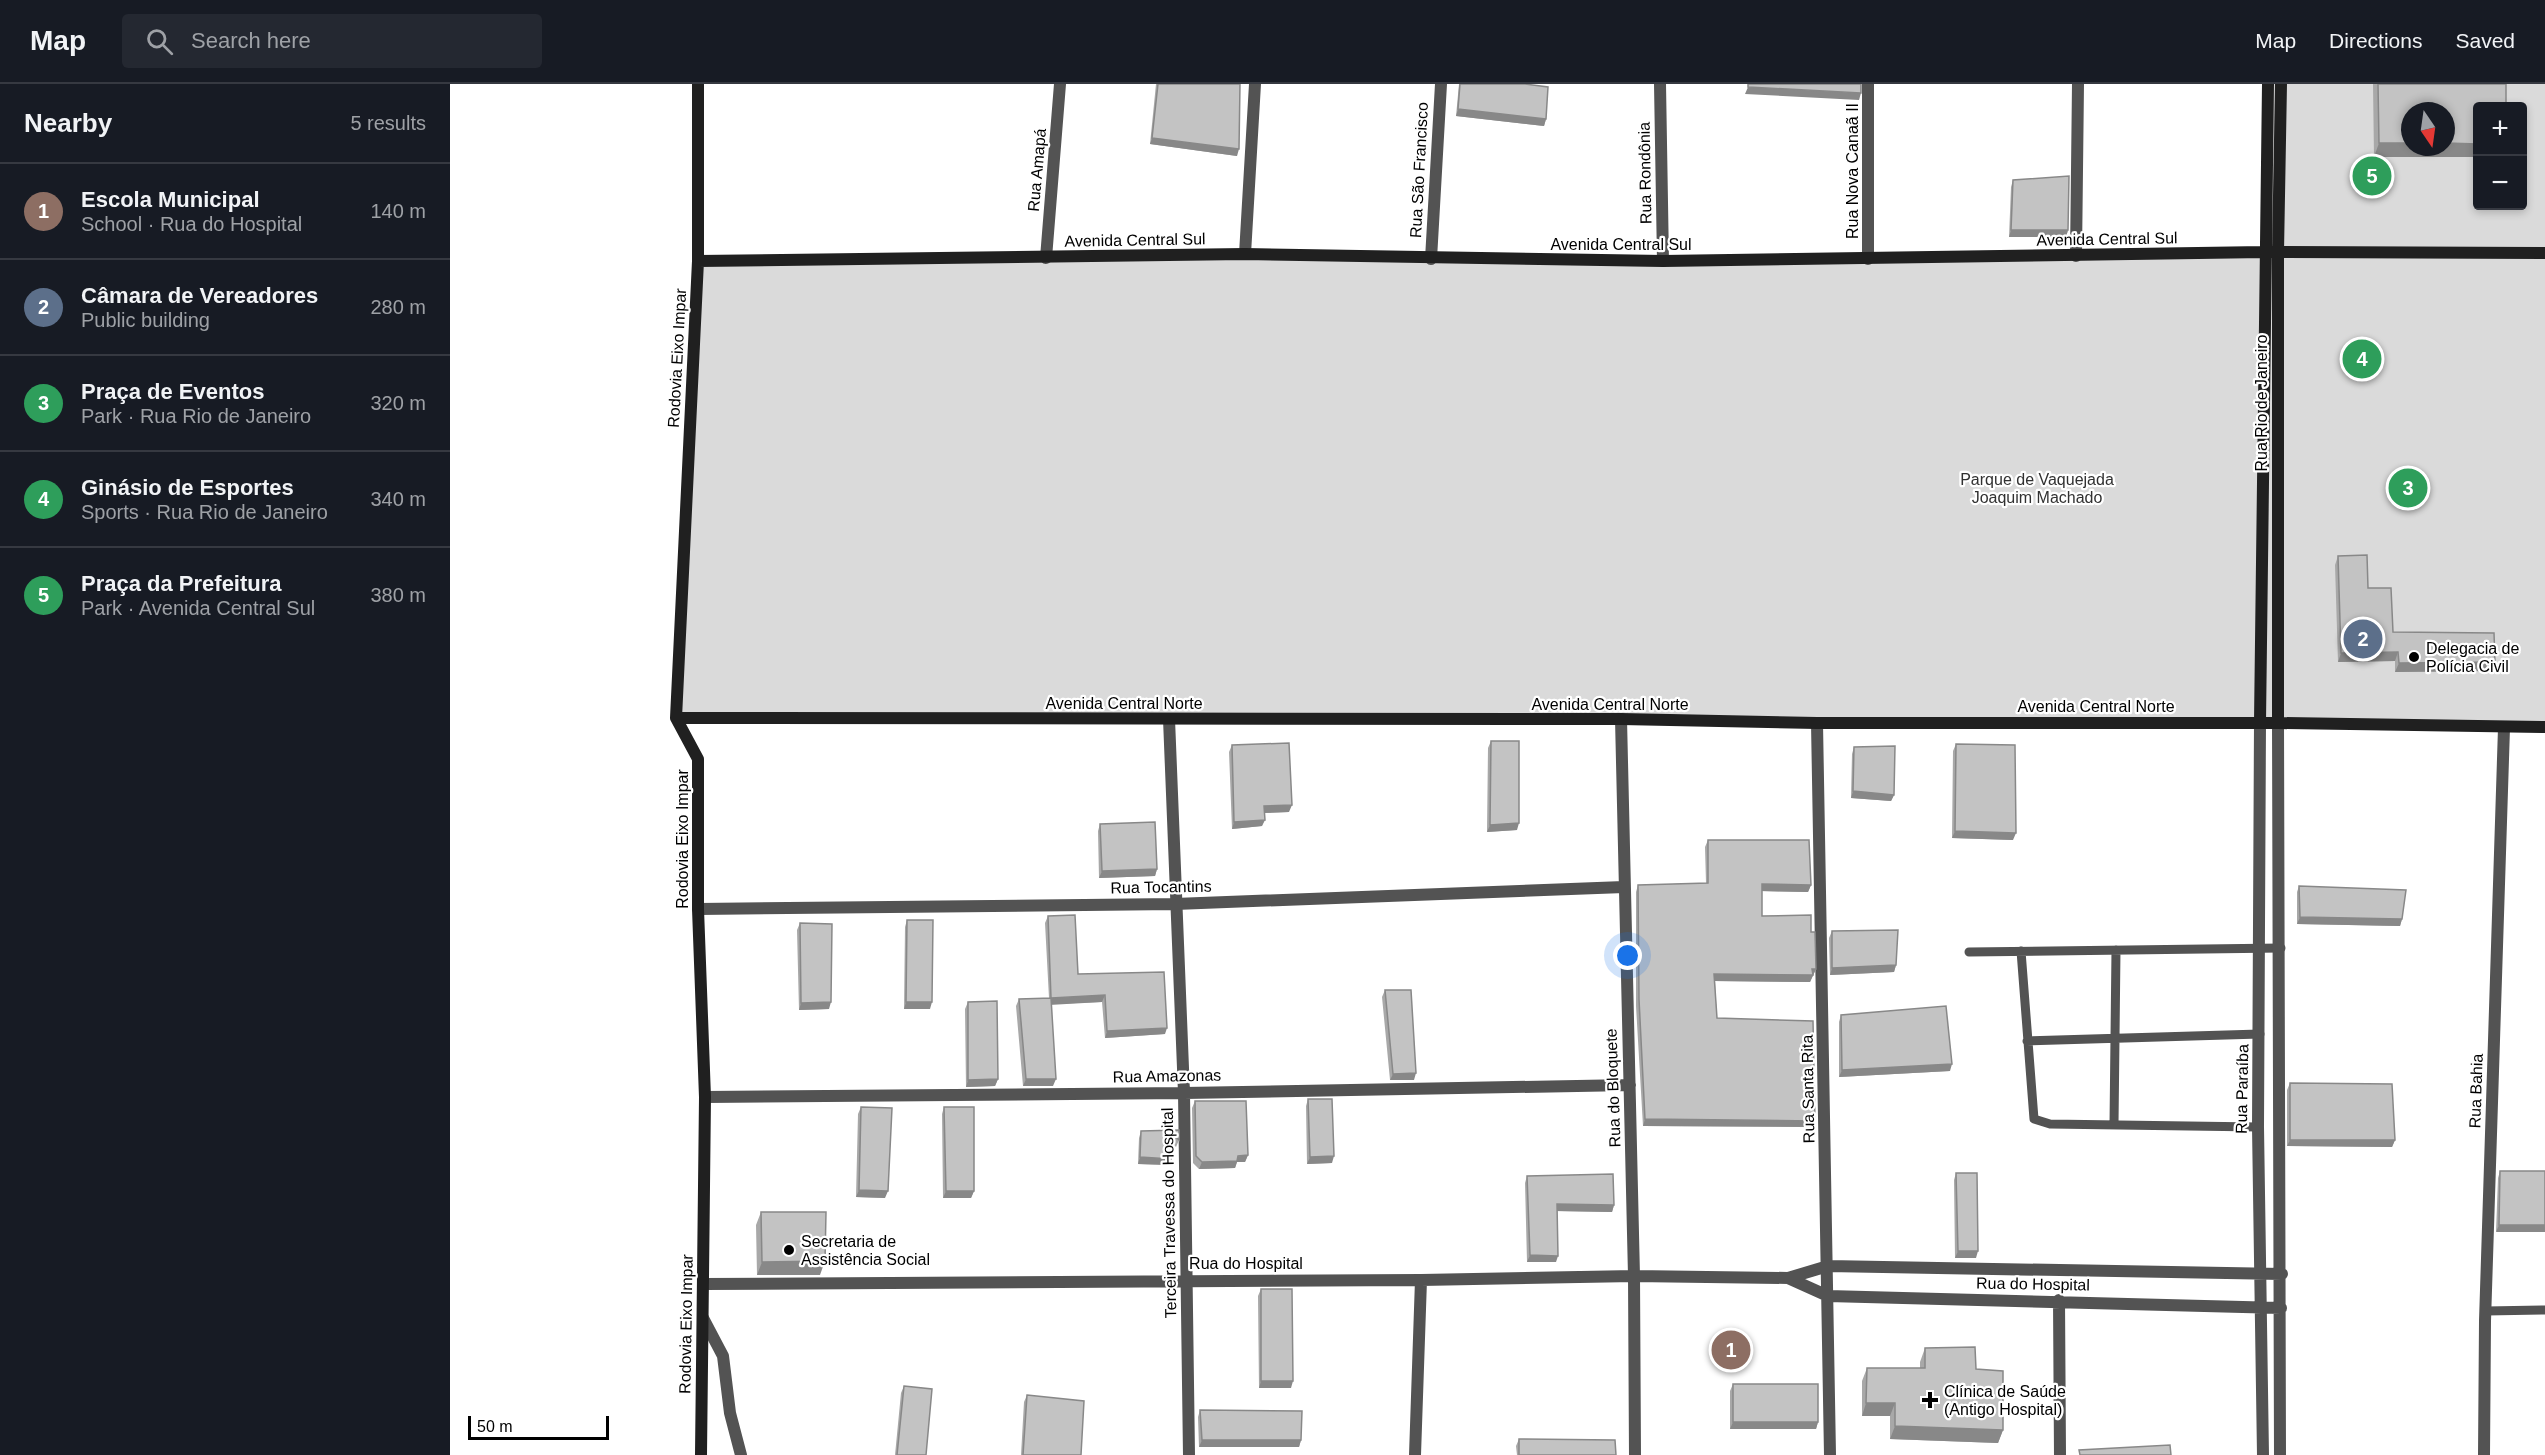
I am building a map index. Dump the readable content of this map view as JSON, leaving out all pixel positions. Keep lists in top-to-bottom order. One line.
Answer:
{"streets":{"street":["Rua Amapá","Rua São Francisco","Rua Nova Canaã II","Rua Rondônia","Avenida Central Sul","Rodovia Eixo Impar","Rua Rio de Janeiro","Avenida Central Norte","Rua Tocantins","Rua Amazonas","Rua do Bloquete","Rua Santa Rita","Rua Paraíba","Rua Bahia","Terceira Travessa do Hospital","Rua do Hospital"]},"crossings":[["Rua Amapá","Avenida Central Sul"],["Rua São Francisco","Avenida Central Sul"],["Rua Nova Canaã II","Avenida Central Sul"],["Rua Rondônia","Avenida Central Sul"],["Avenida Central Sul","Rodovia Eixo Impar"],["Avenida Central Sul","Rua Rio de Janeiro"],["Rodovia Eixo Impar","Avenida Central Norte"],["Rodovia Eixo Impar","Rua Tocantins"],["Rodovia Eixo Impar","Rua Amazonas"],["Rodovia Eixo Impar","Rua do Hospital"],["Rua Rio de Janeiro","Avenida Central Norte"],["Rua Rio de Janeiro","Rua Paraíba"],["Avenida Central Norte","Rua do Bloquete"],["Avenida Central Norte","Rua Santa Rita"],["Avenida Central Norte","Rua Paraíba"],["Avenida Central Norte","Rua Bahia"],["Avenida Central Norte","Terceira Travessa do Hospital"],["Rua Tocantins","Rua do Bloquete"],["Rua Tocantins","Terceira Travessa do Hospital"],["Rua Amazonas","Rua do Bloquete"],["Rua Amazonas","Terceira Travessa do Hospital"],["Rua do Bloquete","Rua do Hospital"],["Rua Santa Rita","Rua do Hospital"],["Rua Paraíba","Rua do Hospital"],["Terceira Travessa do Hospital","Rua do Hospital"]],"parks":["Parque de Vaquejada Joaquim Machado"],"places":{"other":["Delegacia de Polícia Civil","Secretaria de Assistência Social"],"health":["Clínica de Saúde (Antigo Hospital)"]},"scale_bar":"50 m","north":"bottom","page":{"header":"Map","search":"Search here","nav":["Map","Directions","Saved"],"heading":["Nearby","5 results"],"map_buttons":["+","−"],"pins":["5","4","3","2","1"],"list":[{"mark":"1","name":"Escola Municipal","note":"School · Rua do Hospital","value":"140 m"},{"mark":"2","name":"Câmara de Vereadores","note":"Public building","value":"280 m"},{"mark":"3","name":"Praça de Eventos","note":"Park · Rua Rio de Janeiro","value":"320 m"},{"mark":"4","name":"Ginásio de Esportes","note":"Sports · Rua Rio de Janeiro","value":"340 m"},{"mark":"5","name":"Praça da Prefeitura","note":"Park · Avenida Central Sul","value":"380 m"}],"scale":"50 m"}}
